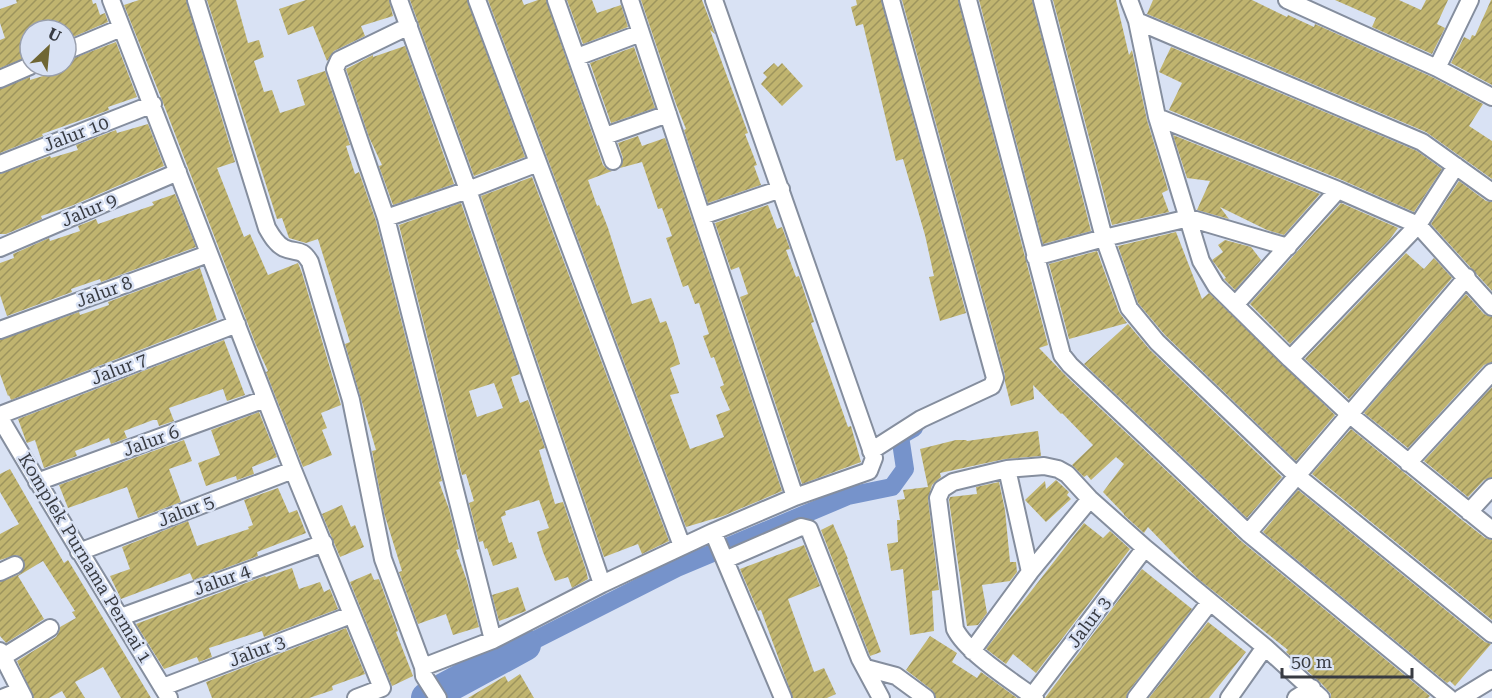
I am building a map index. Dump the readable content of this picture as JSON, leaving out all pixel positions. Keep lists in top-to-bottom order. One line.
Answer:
{"streets":{"street":["Jalur 10","Jalur 9","Jalur 8","Jalur 7","Jalur 6","Jalur 5","Komplek Purnama Permai 1","Jalur 4","Jalur 3"]},"crossings":[["Jalur 7","Komplek Purnama Permai 1"],["Jalur 6","Komplek Purnama Permai 1"],["Jalur 5","Komplek Purnama Permai 1"],["Komplek Purnama Permai 1","Jalur 4"],["Komplek Purnama Permai 1","Jalur 3"]],"scale_bar":"50 m","north":"top right"}
